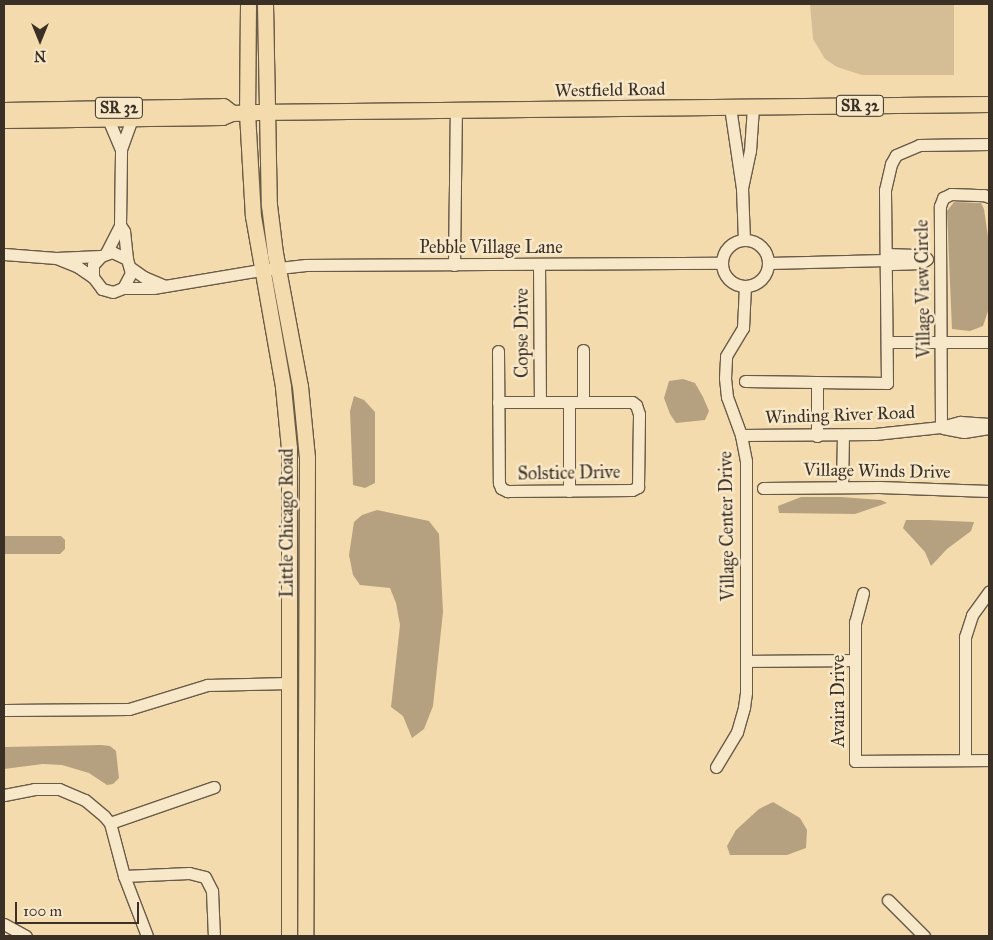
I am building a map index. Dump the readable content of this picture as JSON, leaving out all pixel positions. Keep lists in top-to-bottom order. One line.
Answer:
{"streets":{"main road":["Westfield Road","SR 32","Little Chicago Road"],"street":["Pebble Village Lane","Village View Circle","Copse Drive","Winding River Road","Village Winds Drive","Solstice Drive","Village Center Drive","Avaira Drive"]},"crossings":[["Westfield Road","Little Chicago Road"],["Pebble Village Lane","Copse Drive"],["Pebble Village Lane","Little Chicago Road"],["Pebble Village Lane","Village Center Drive"],["Village View Circle","Winding River Road"],["Winding River Road","Village Center Drive"]],"scale_bar":"100 m","north":"bottom"}
